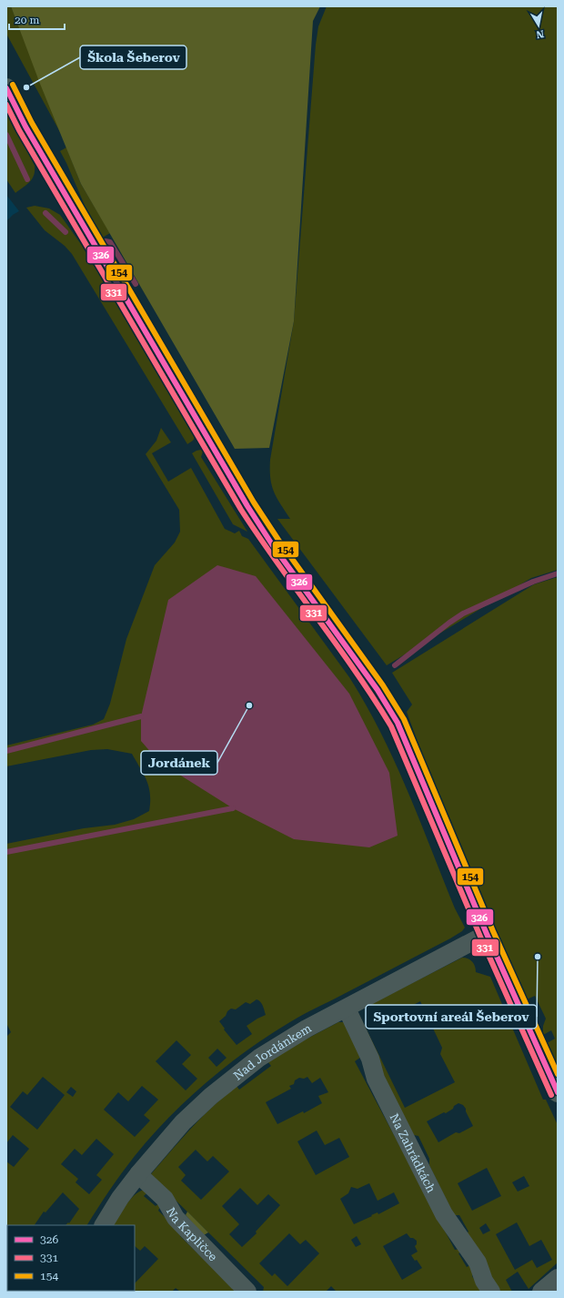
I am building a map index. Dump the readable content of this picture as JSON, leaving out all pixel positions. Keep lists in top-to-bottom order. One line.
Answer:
{"streets":{"street":["Nad Jordánkem","Na Zahrádkách","Na Kapličce"]},"crossings":[["Nad Jordánkem","Na Zahrádkách"],["Nad Jordánkem","Na Kapličce"]],"places":["Škola Šeberov","Jordánek","Sportovní areál Šeberov"],"lines":["transit line 154","transit line 326","transit line 331"],"legend":["326","331","154"],"scale_bar":"20 m","north":"bottom"}
